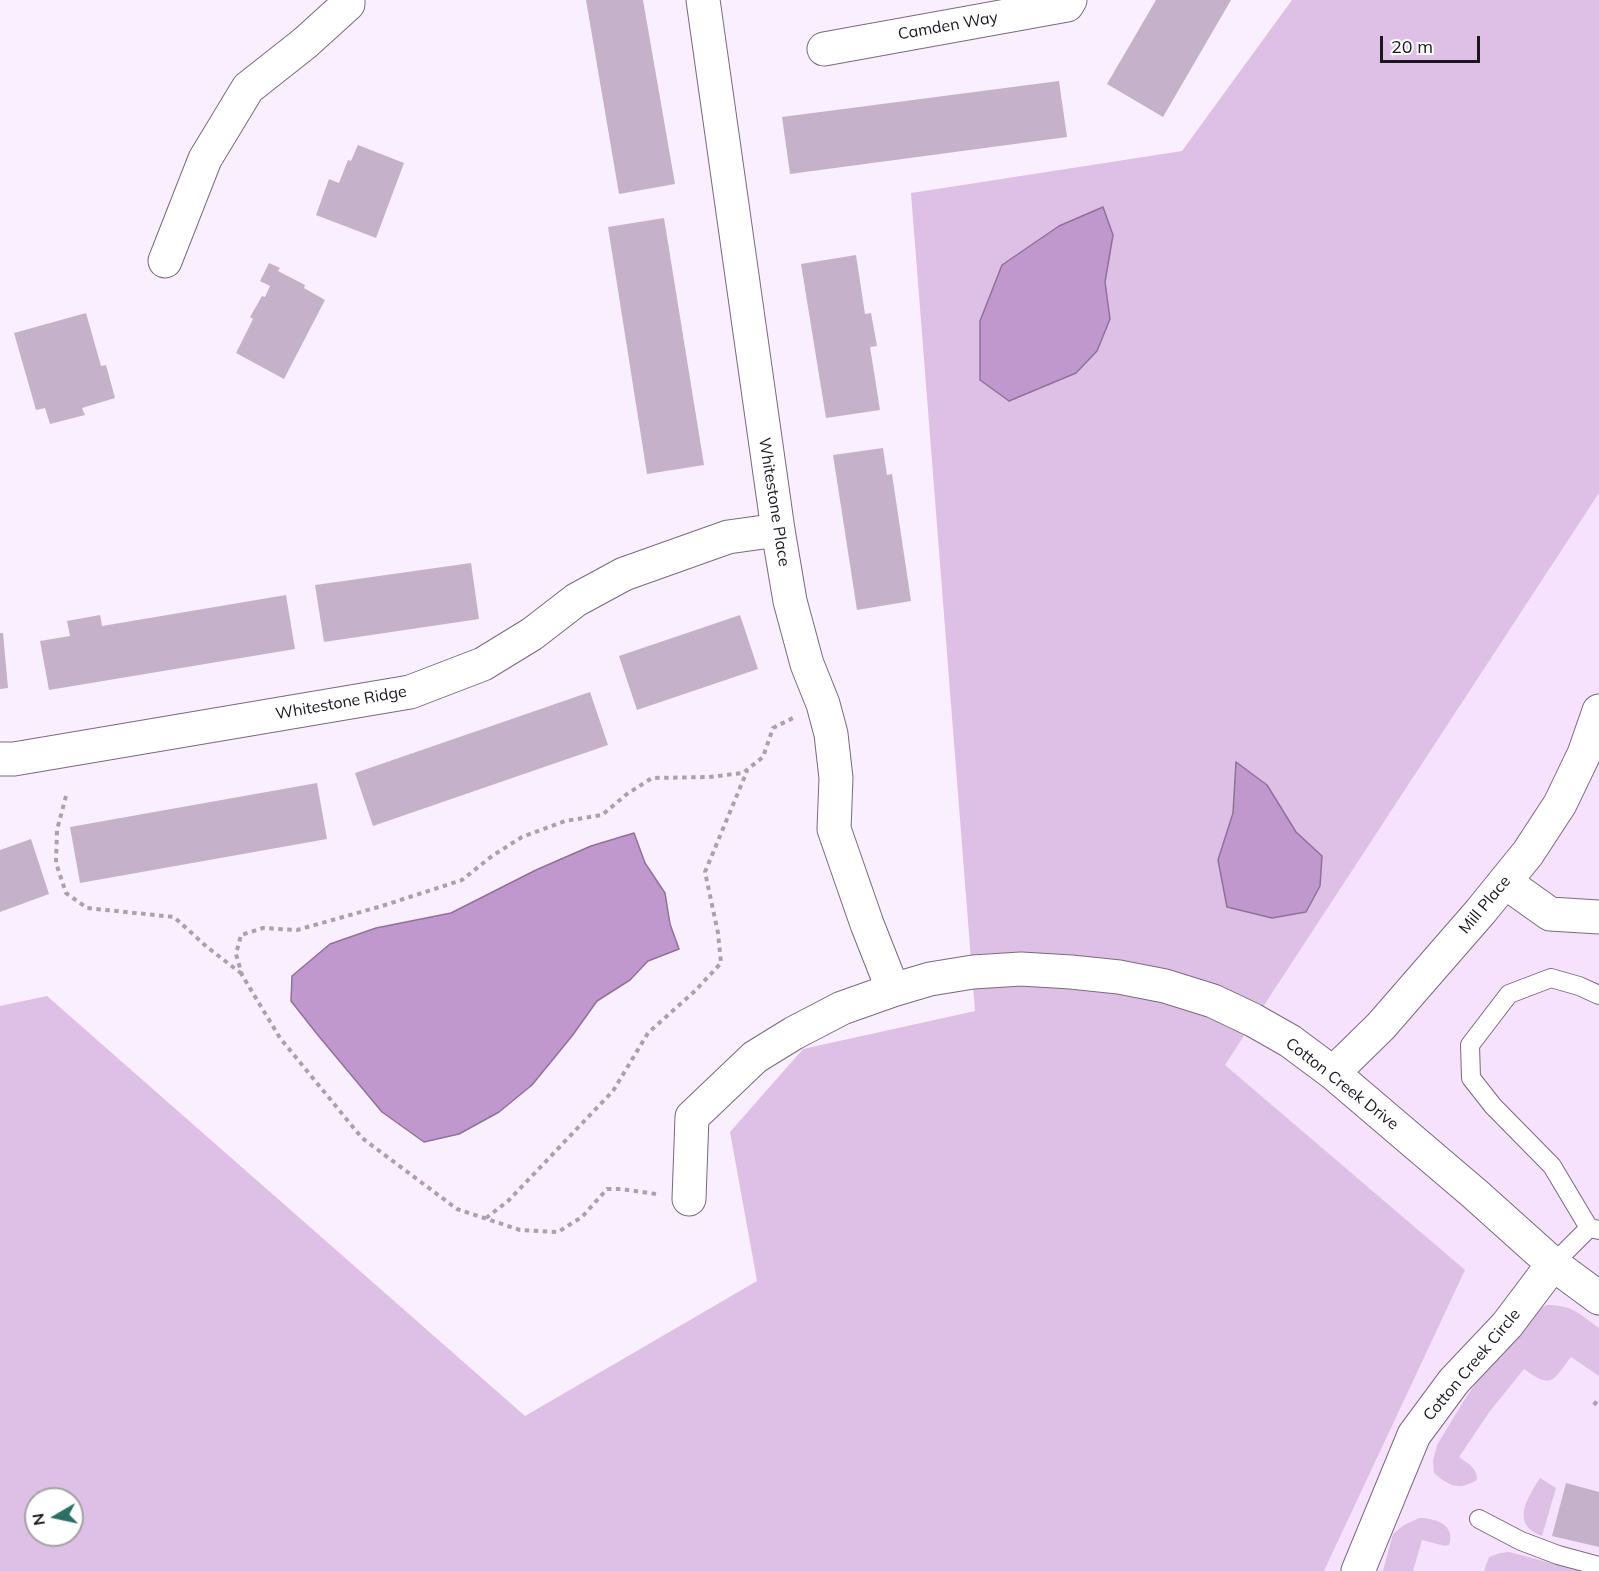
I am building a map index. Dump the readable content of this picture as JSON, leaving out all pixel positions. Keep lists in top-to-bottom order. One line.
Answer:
{"streets":{"street":["Camden Way","Whitestone Place","Whitestone Ridge","Mill Place","Cotton Creek Drive","Cotton Creek Circle"]},"crossings":[["Whitestone Place","Whitestone Ridge"],["Whitestone Place","Cotton Creek Drive"],["Mill Place","Cotton Creek Drive"],["Cotton Creek Drive","Cotton Creek Circle"]],"scale_bar":"20 m","north":"left"}
